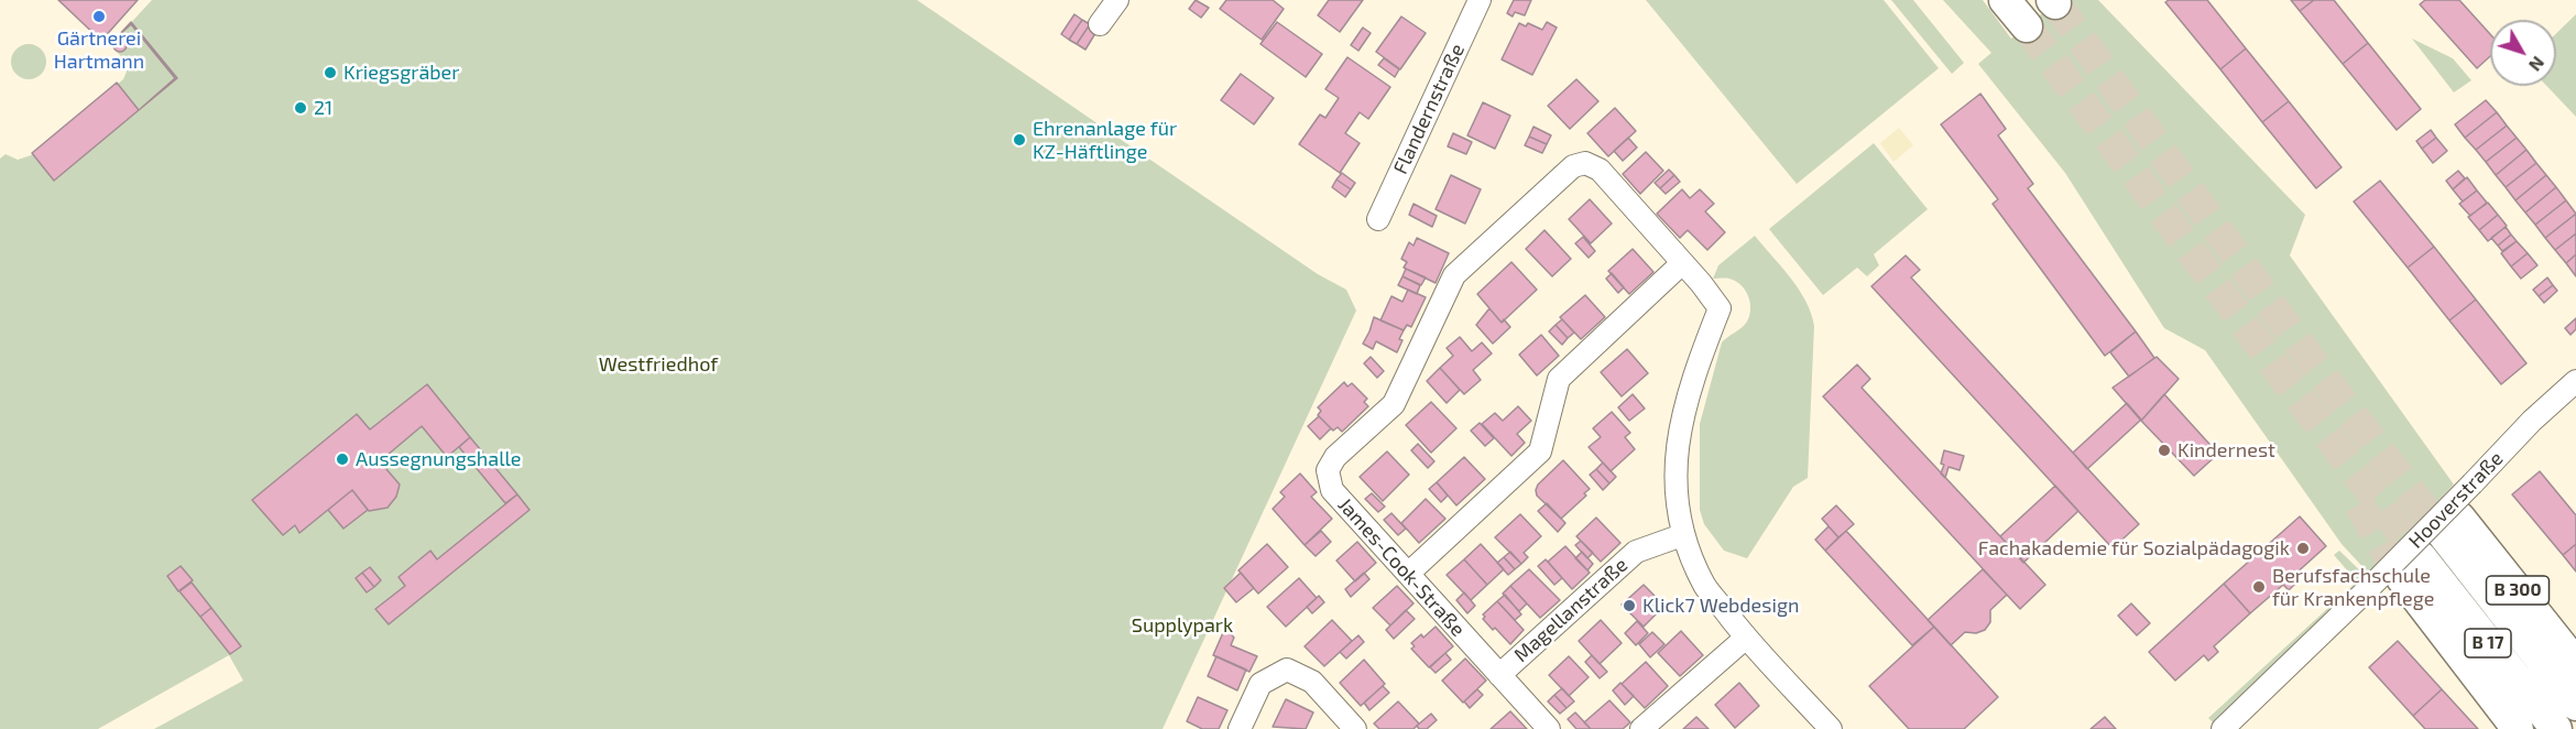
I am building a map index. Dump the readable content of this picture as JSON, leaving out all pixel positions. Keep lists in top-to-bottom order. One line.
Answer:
{"streets":{"highway":["B 300","B 17"],"street":["Flandernstraße","Hooverstraße","James-Cook-Straße","Magellanstraße"]},"crossings":[["James-Cook-Straße","Magellanstraße"],["B 300","B 17"]],"parks":["Westfriedhof","Supplypark"],"places":["Gärtnerei Hartmann","Kriegsgräber","21","Ehrenanlage für KZ-Häftlinge","Kindernest","Aussegnungshalle","Fachakademie für Sozialpädagogik","Berufsfachschule für Krankenpflege","Klick7 Webdesign"],"north":"bottom right"}
